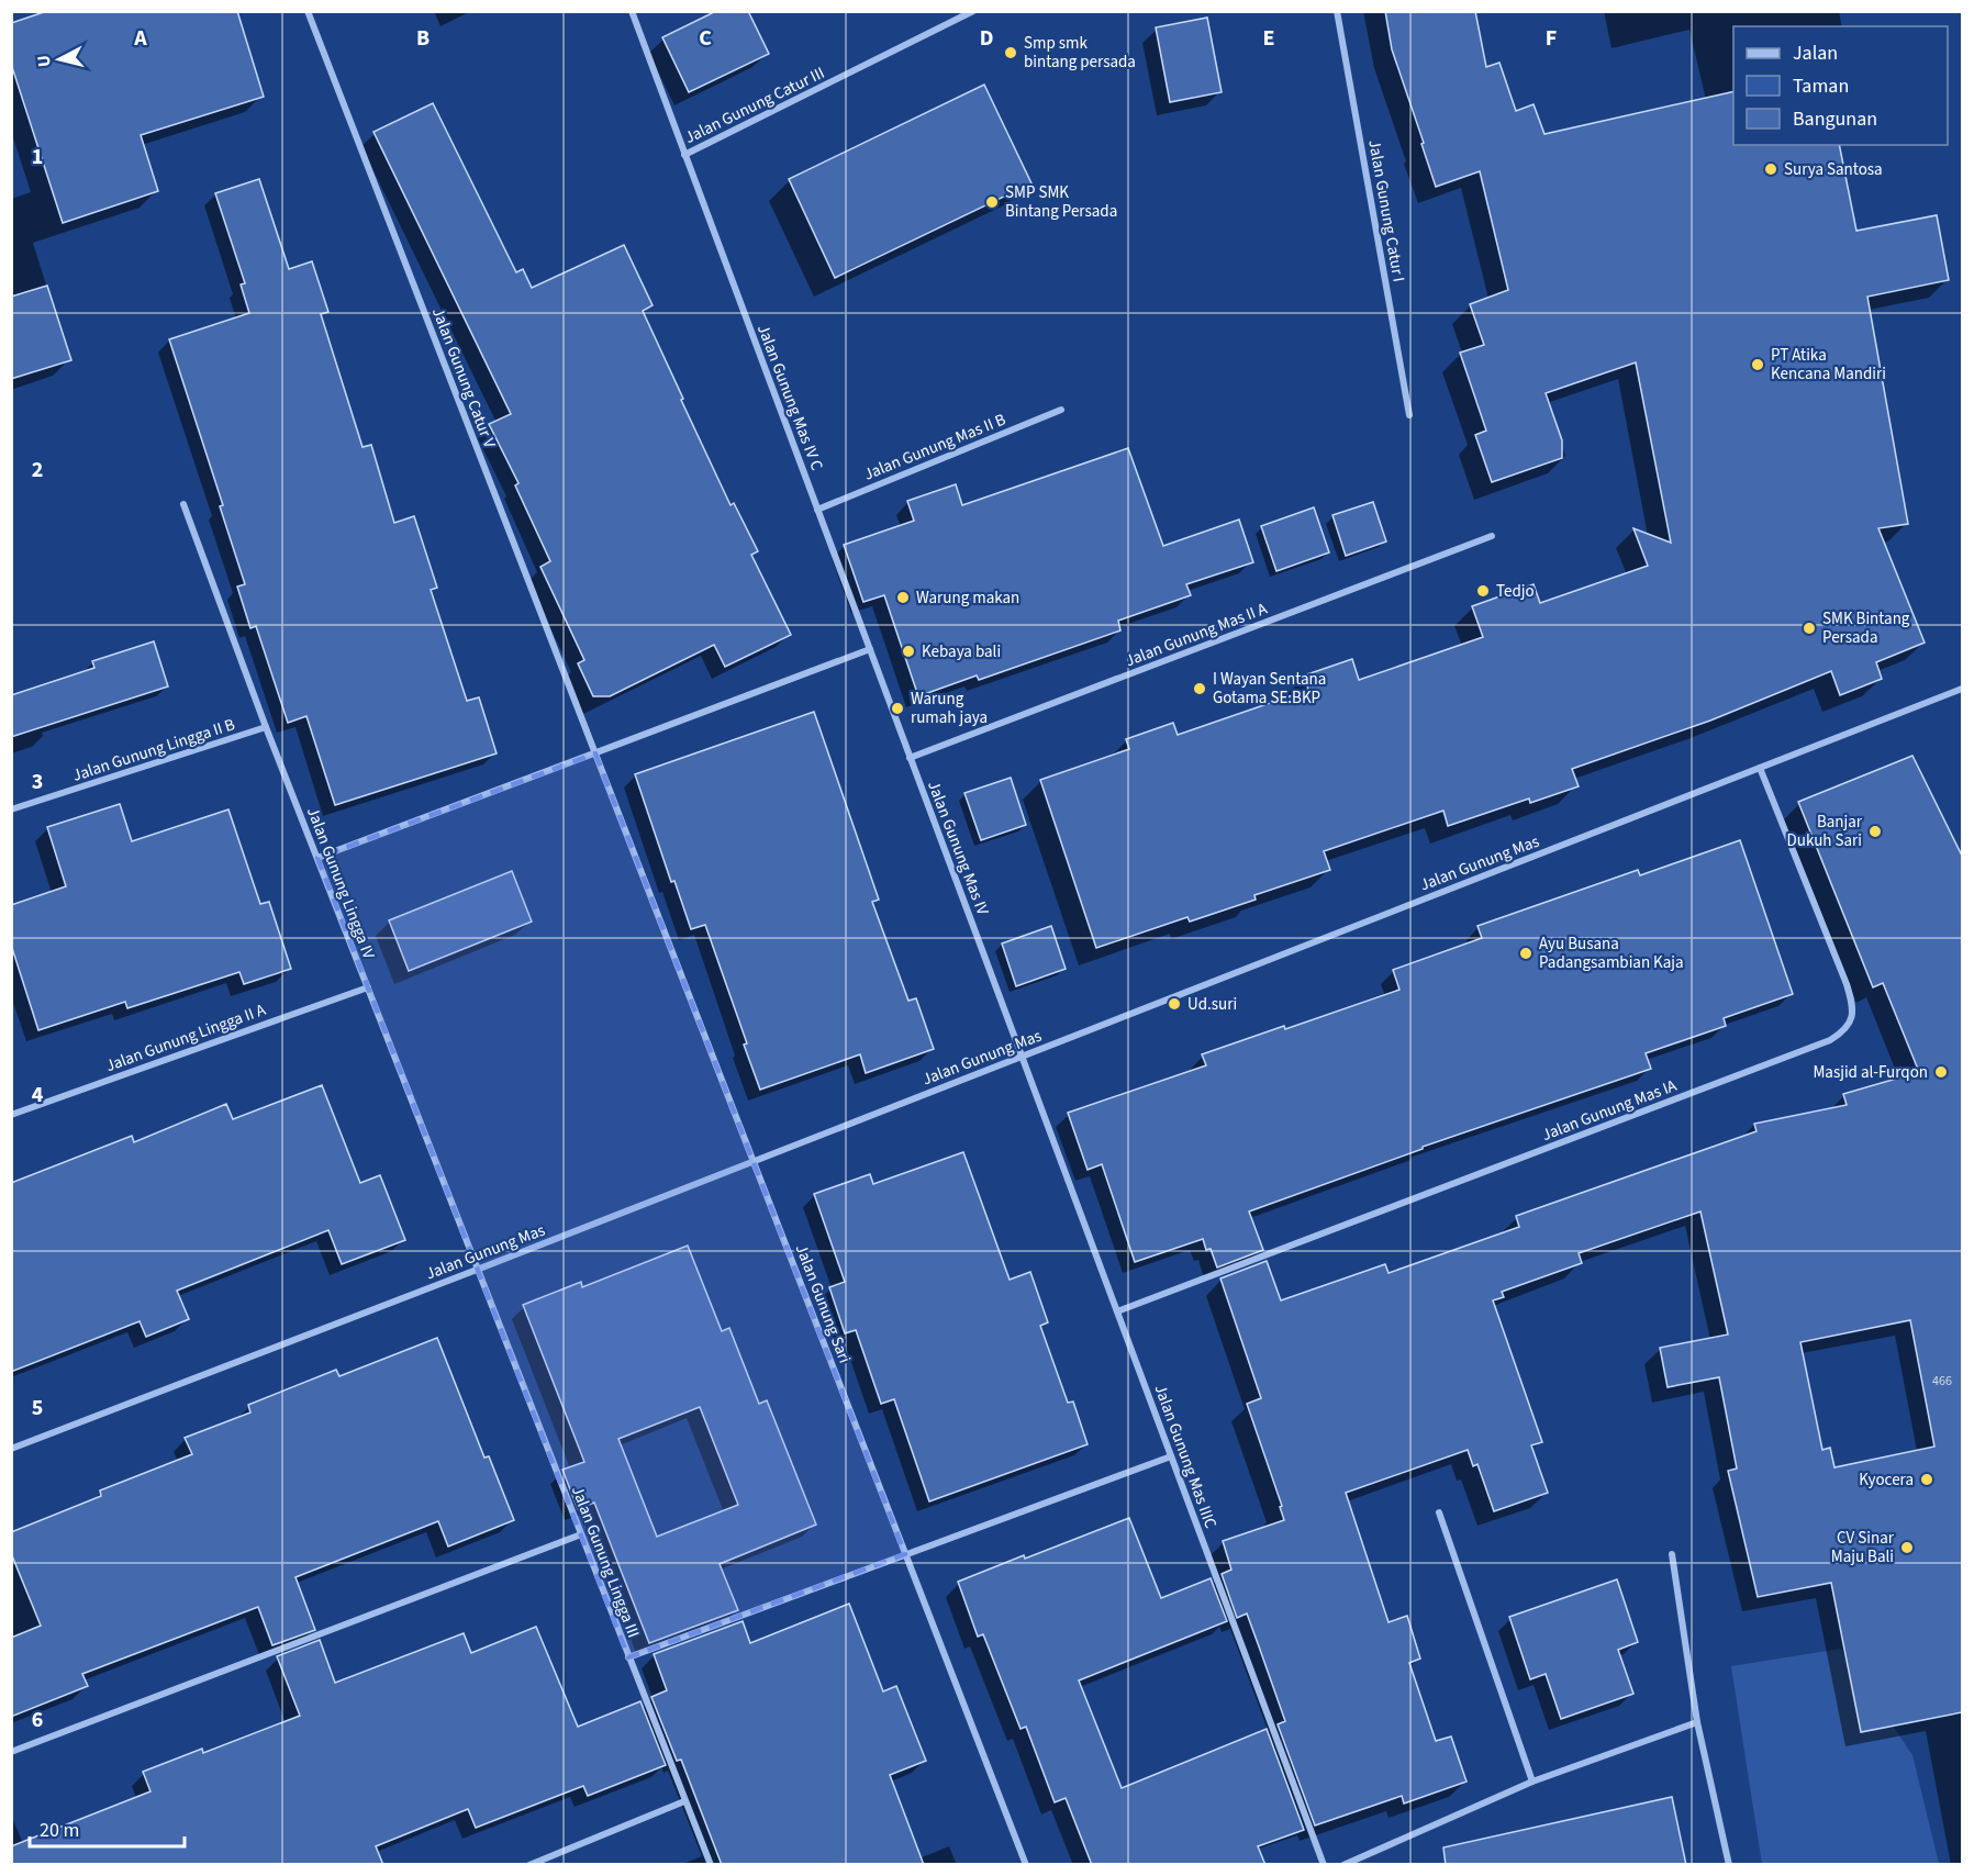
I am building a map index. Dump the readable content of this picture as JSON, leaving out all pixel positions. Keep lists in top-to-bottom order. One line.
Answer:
{"streets":{"street":["Jalan Gunung Catur III","Jalan Gunung Catur I","Jalan Gunung Catur V","Jalan Gunung Mas IV C","Jalan Gunung Mas II B","Jalan Gunung Mas II A","Jalan Gunung Lingga II B","Jalan Gunung Mas IV","Jalan Gunung Mas","Jalan Gunung Lingga IV","Jalan Gunung Lingga II A","Jalan Gunung Mas IA","Jalan Gunung Sari","Jalan Gunung Mas IIIC","Jalan Gunung Lingga III"]},"crossings":[["Jalan Gunung Catur III","Jalan Gunung Mas IV C"],["Jalan Gunung Catur V","Jalan Gunung Sari"],["Jalan Gunung Mas IV C","Jalan Gunung Mas II B"],["Jalan Gunung Mas IV C","Jalan Gunung Mas IV"],["Jalan Gunung Mas II A","Jalan Gunung Mas IV"],["Jalan Gunung Lingga II B","Jalan Gunung Lingga IV"],["Jalan Gunung Mas IV","Jalan Gunung Mas"],["Jalan Gunung Mas IV","Jalan Gunung Mas IIIC"],["Jalan Gunung Mas","Jalan Gunung Lingga IV"],["Jalan Gunung Mas","Jalan Gunung Mas IA"],["Jalan Gunung Mas","Jalan Gunung Sari"],["Jalan Gunung Mas","Jalan Gunung Mas IIIC"],["Jalan Gunung Mas","Jalan Gunung Lingga III"],["Jalan Gunung Lingga IV","Jalan Gunung Lingga II A"],["Jalan Gunung Lingga IV","Jalan Gunung Lingga III"],["Jalan Gunung Mas IA","Jalan Gunung Mas IIIC"]],"places":["Smp smk bintang persada","Surya Santosa","SMP SMK Bintang Persada","PT Atika Kencana Mandiri","Tedjo","Warung makan","SMK Bintang Persada","Kebaya bali","I Wayan Sentana Gotama SE.BKP","Warung rumah jaya","Banjar Dukuh Sari","Ayu Busana Padangsambian Kaja","Ud.suri","Masjid al-Furqon","Kyocera","CV Sinar Maju Bali"],"house_numbers":["466"],"legend":["Jalan","Taman","Bangunan"],"scale_bar":"20 m","north":"left","grid":{"columns":["A","B","C","D","E","F"],"rows":["1","2","3","4","5","6"]}}
